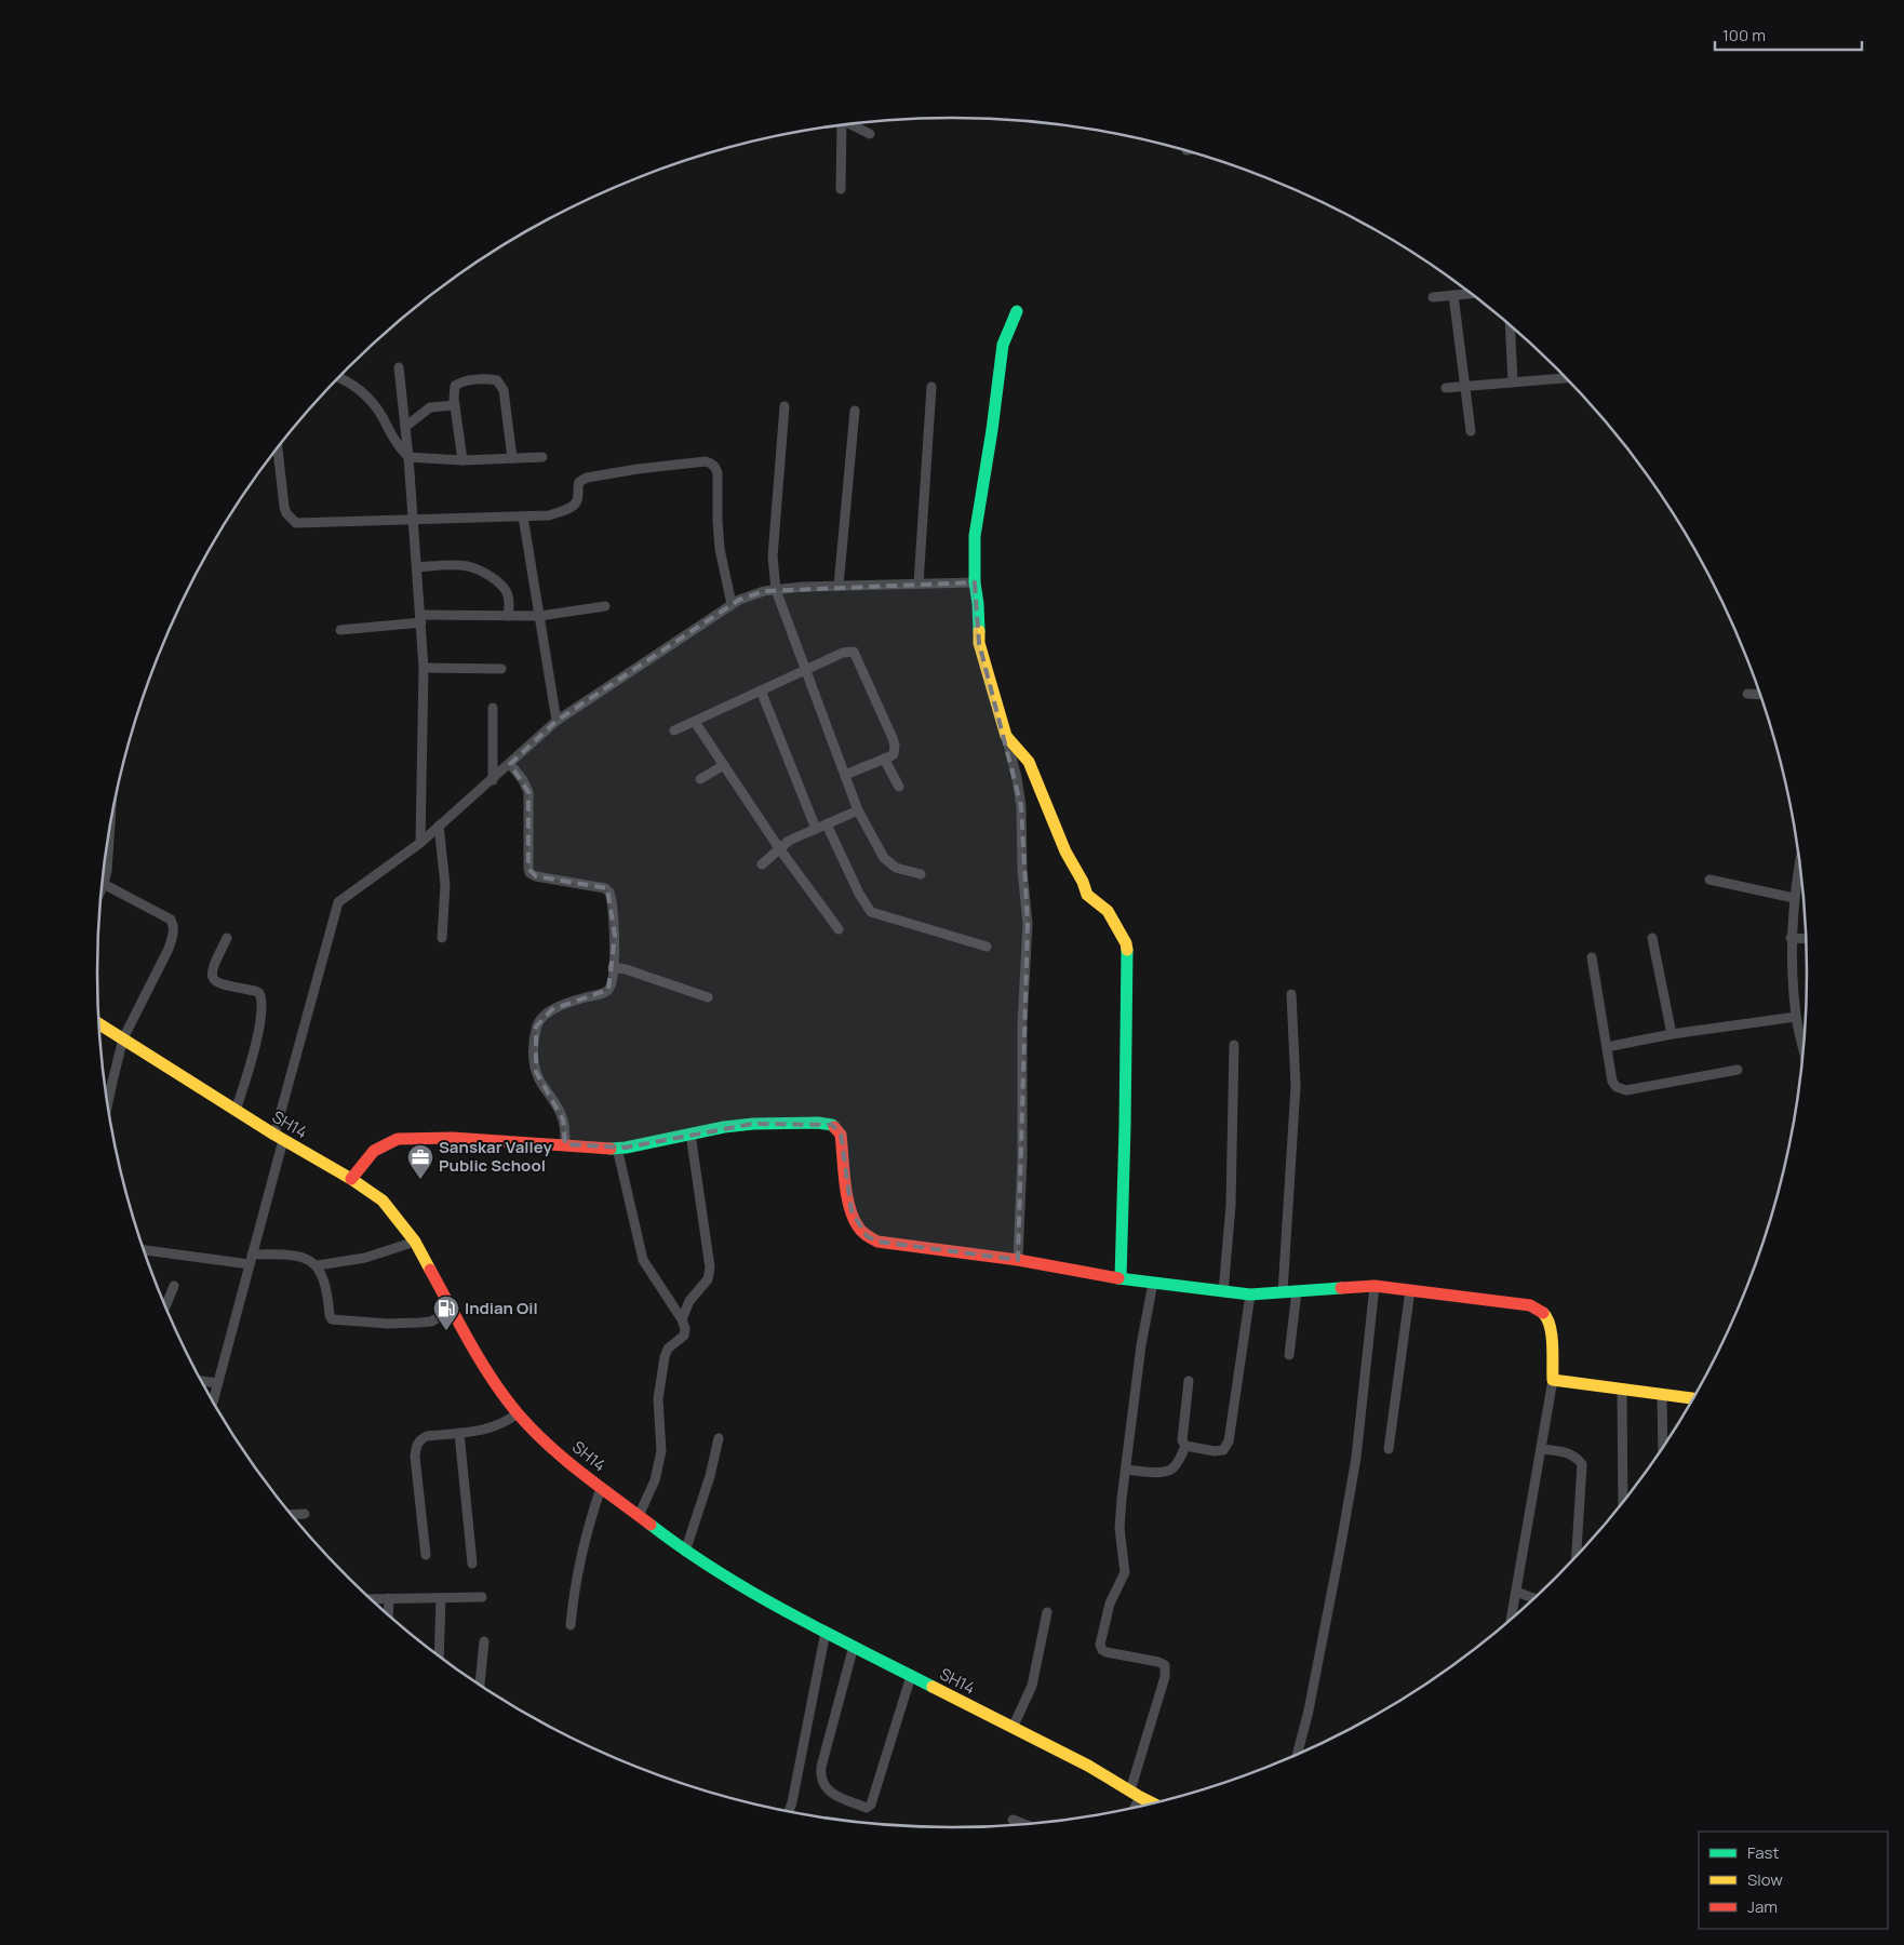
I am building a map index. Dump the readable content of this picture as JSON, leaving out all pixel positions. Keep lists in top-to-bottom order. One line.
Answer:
{"streets":{"street":["SH14"]},"places":{"office":["Sanskar Valley Public School"],"fuel station":["Indian Oil"]},"legend":["Fast","Slow","Jam"],"scale_bar":"100 m"}
